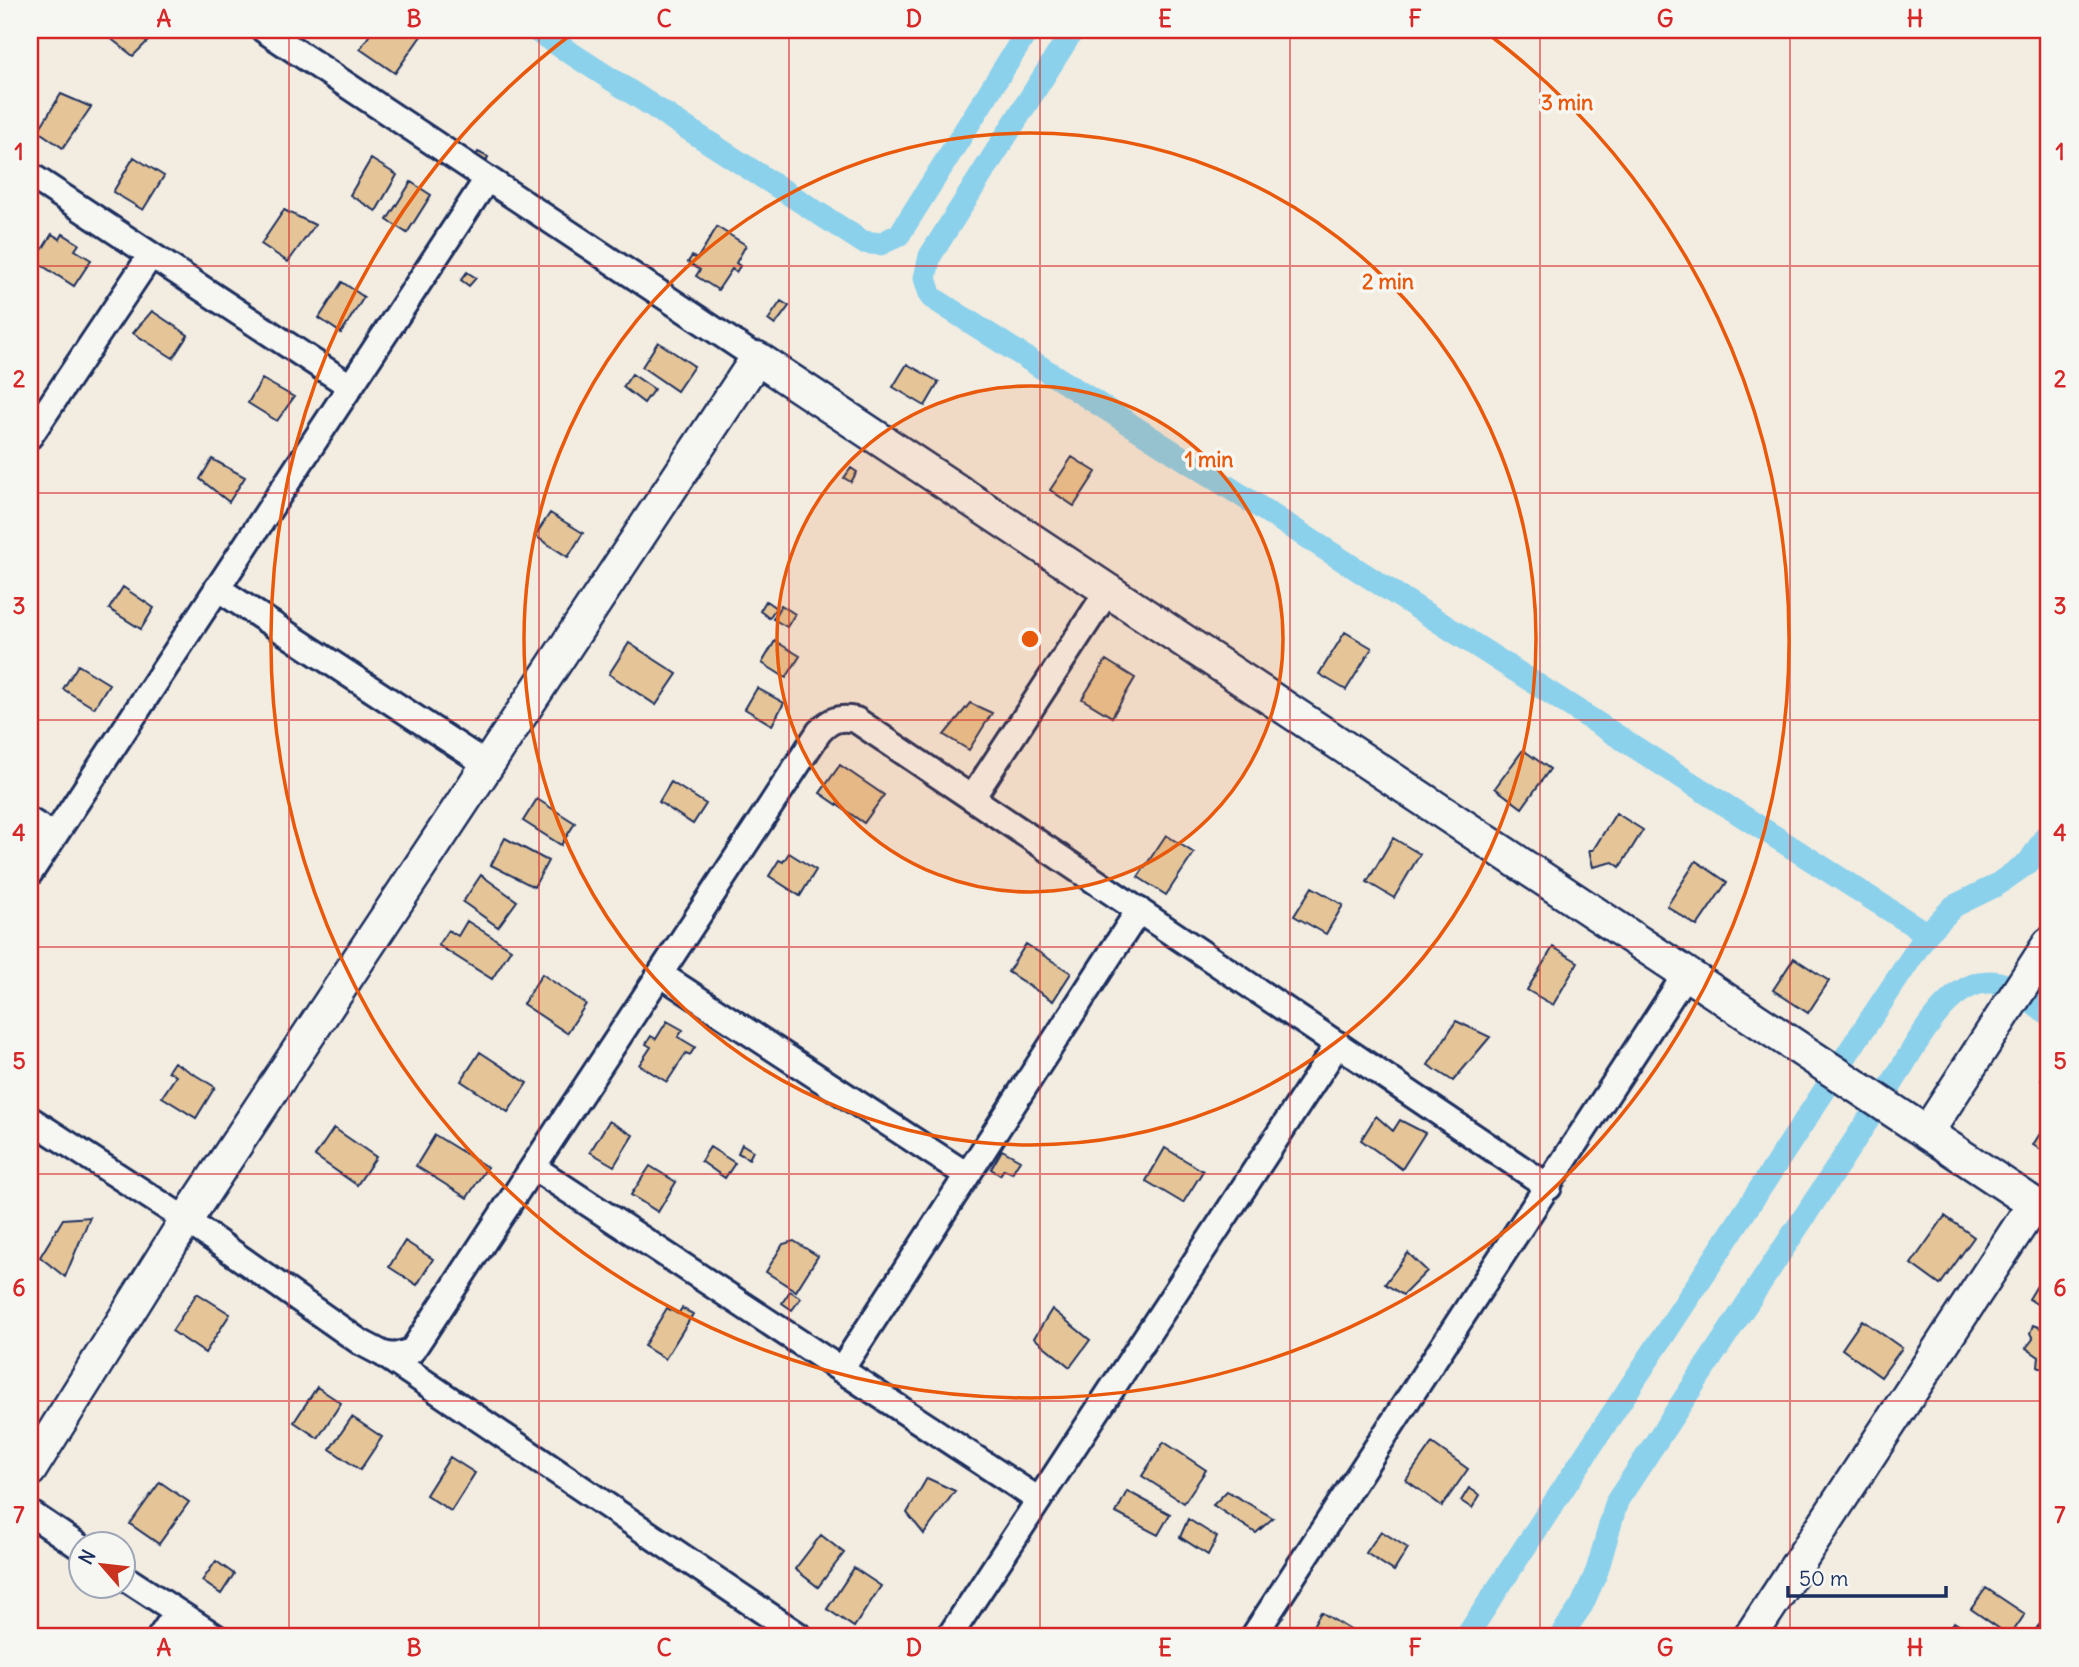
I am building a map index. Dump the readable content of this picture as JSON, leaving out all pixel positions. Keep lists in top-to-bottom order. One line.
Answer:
{"scale_bar":"50 m","north":"top left","grid":{"columns":["A","B","C","D","E","F","G","H"],"rows":["1","2","3","4","5","6","7"]},"rings":["3 min","2 min","1 min"]}
